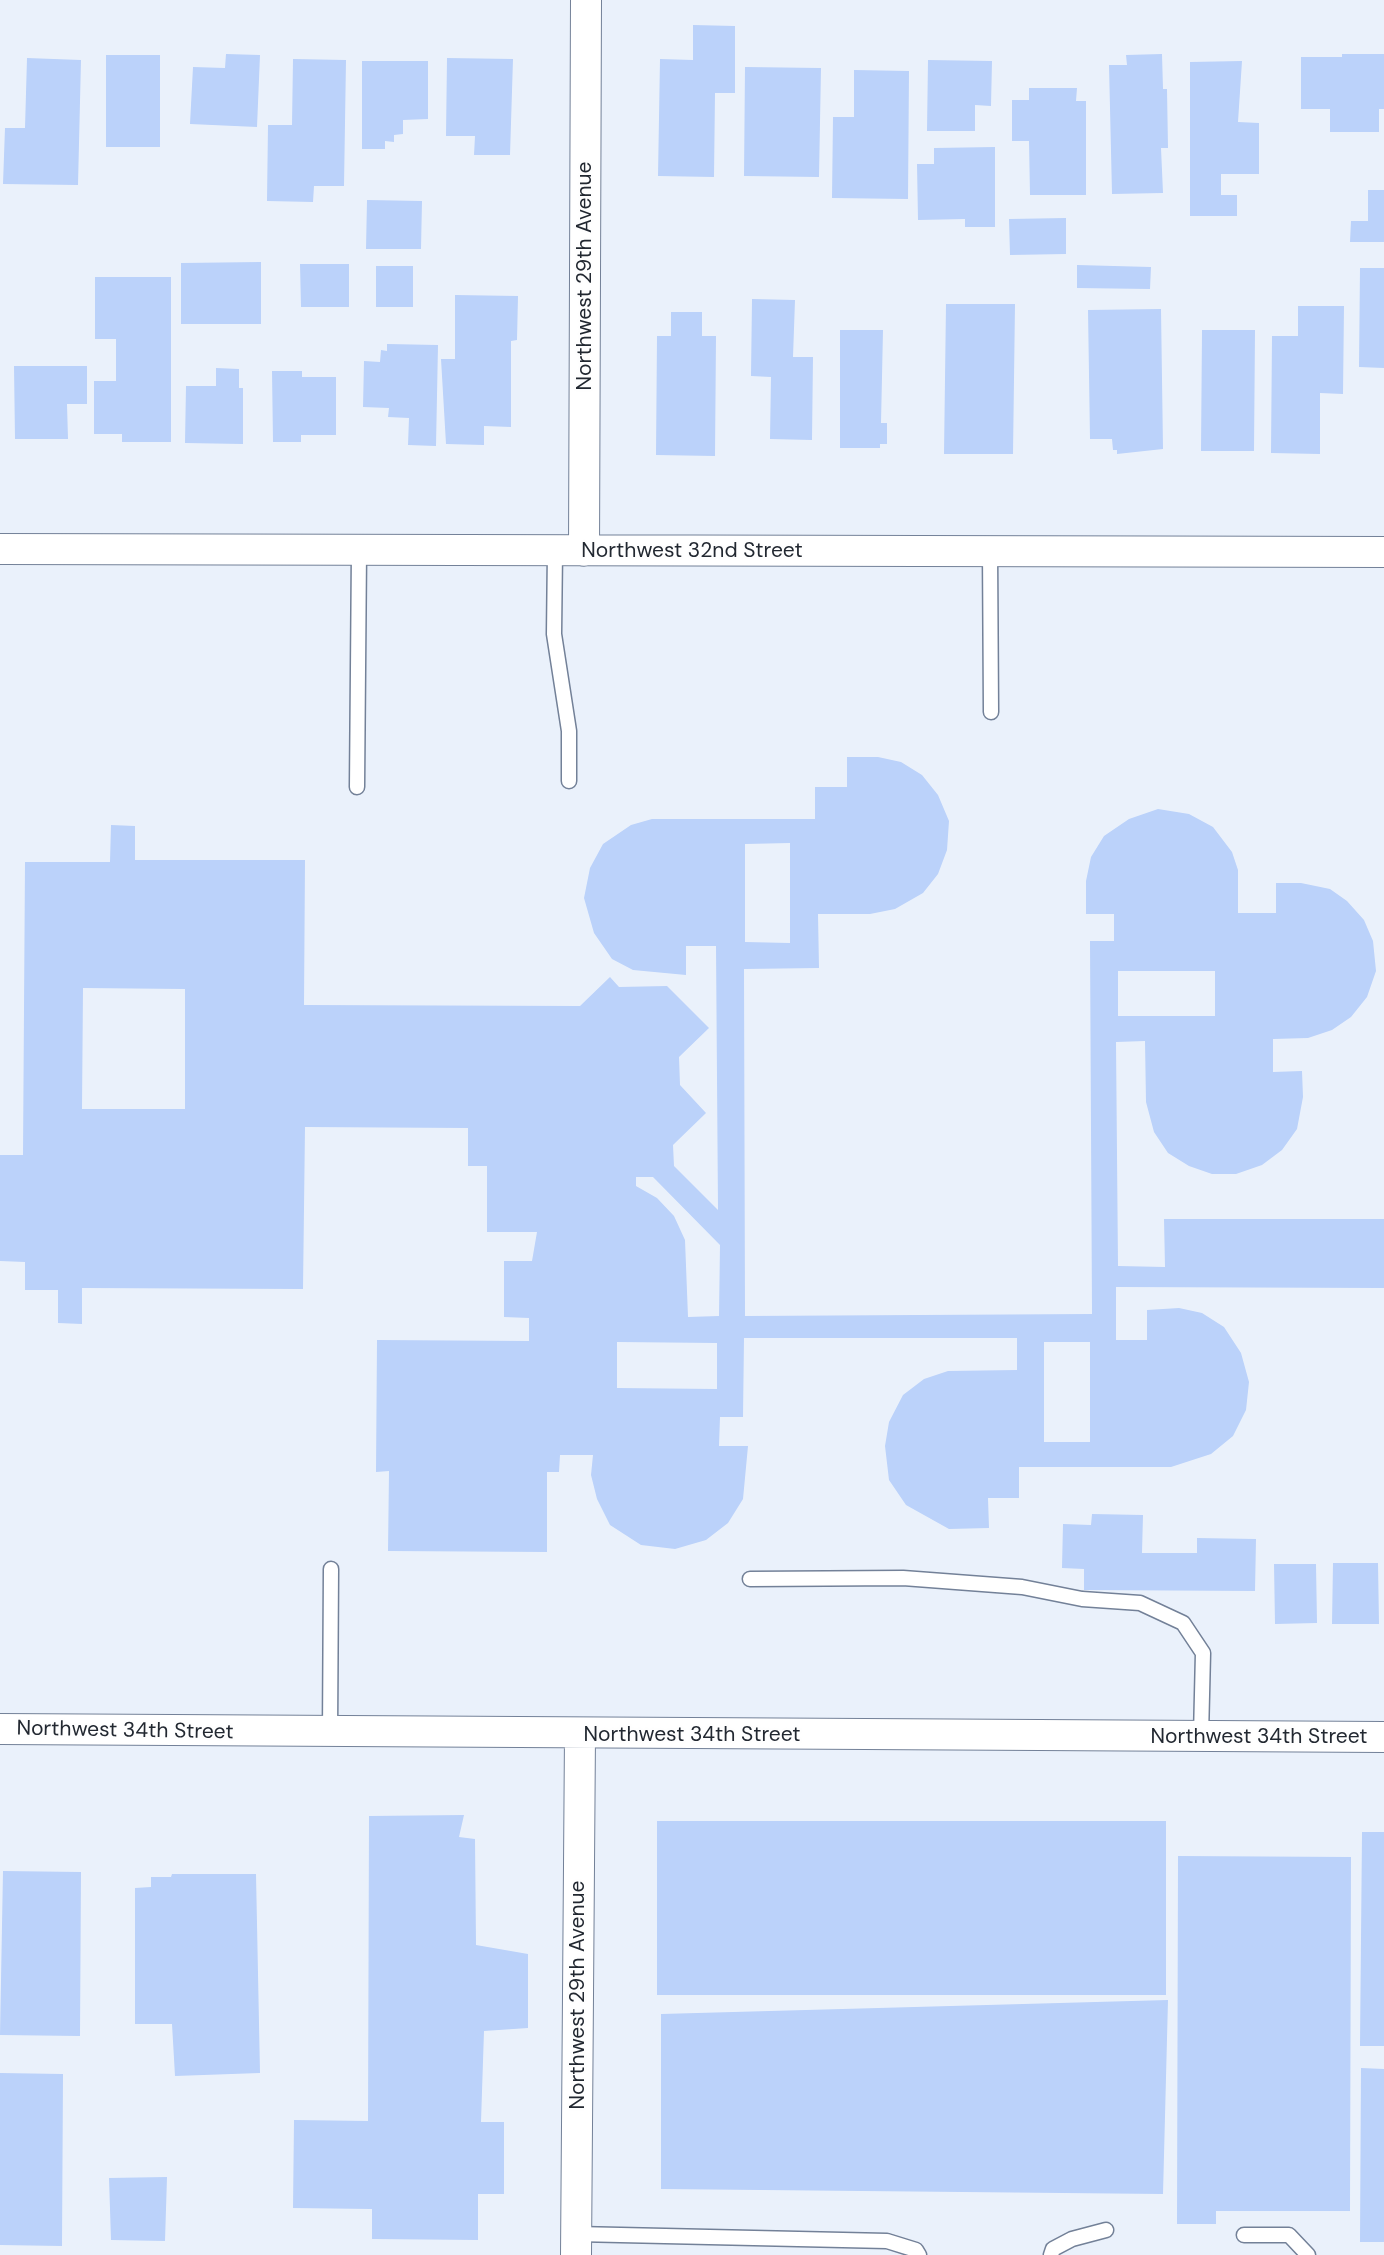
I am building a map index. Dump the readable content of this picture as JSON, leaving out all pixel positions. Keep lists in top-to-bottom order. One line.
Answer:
{"streets":{"street":["Northwest 29th Avenue","Northwest 32nd Street","Northwest 34th Street"]},"crossings":[["Northwest 29th Avenue","Northwest 32nd Street"],["Northwest 29th Avenue","Northwest 34th Street"]]}
